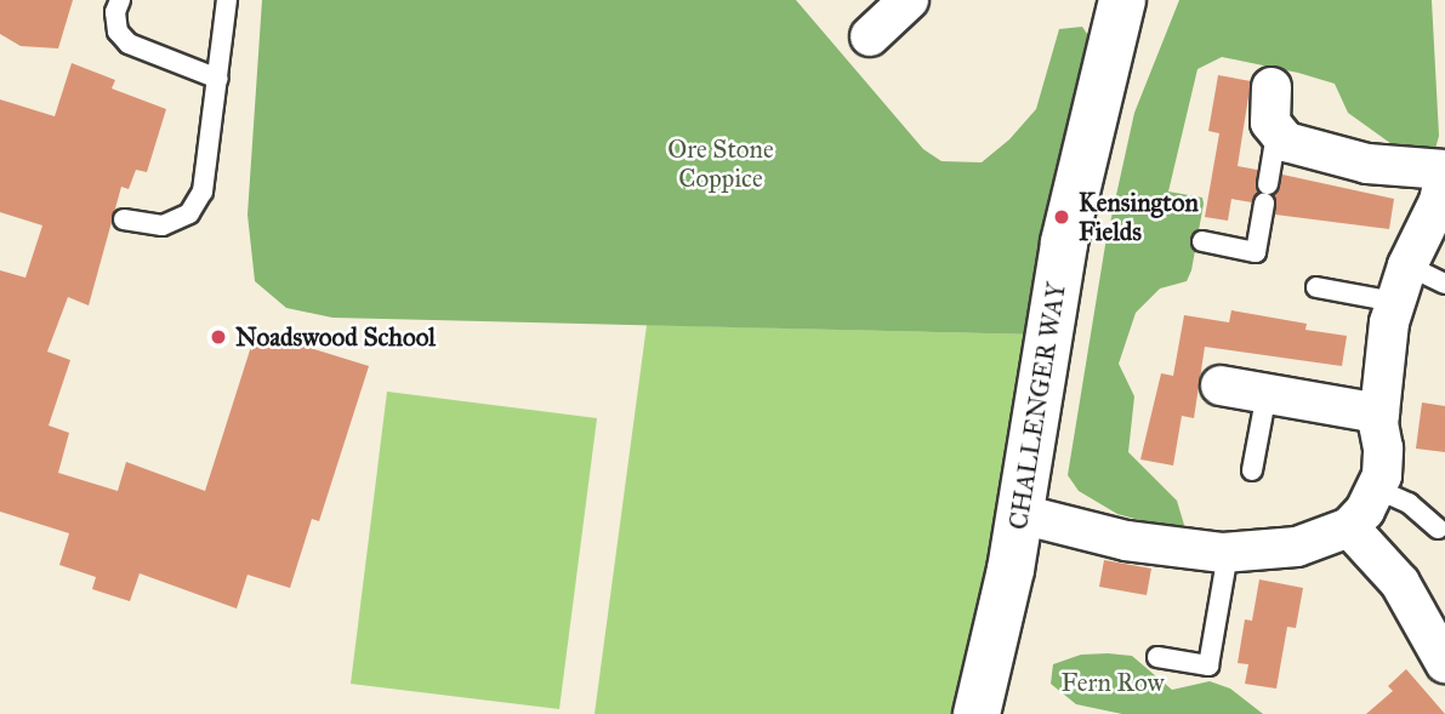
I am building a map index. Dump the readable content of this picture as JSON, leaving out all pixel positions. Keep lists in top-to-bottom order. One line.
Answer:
{"streets":{"street":["CHALLENGER WAY"]},"parks":["Ore Stone Coppice","Fern Row"],"places":["Kensington Fields","Noadswood School"]}
